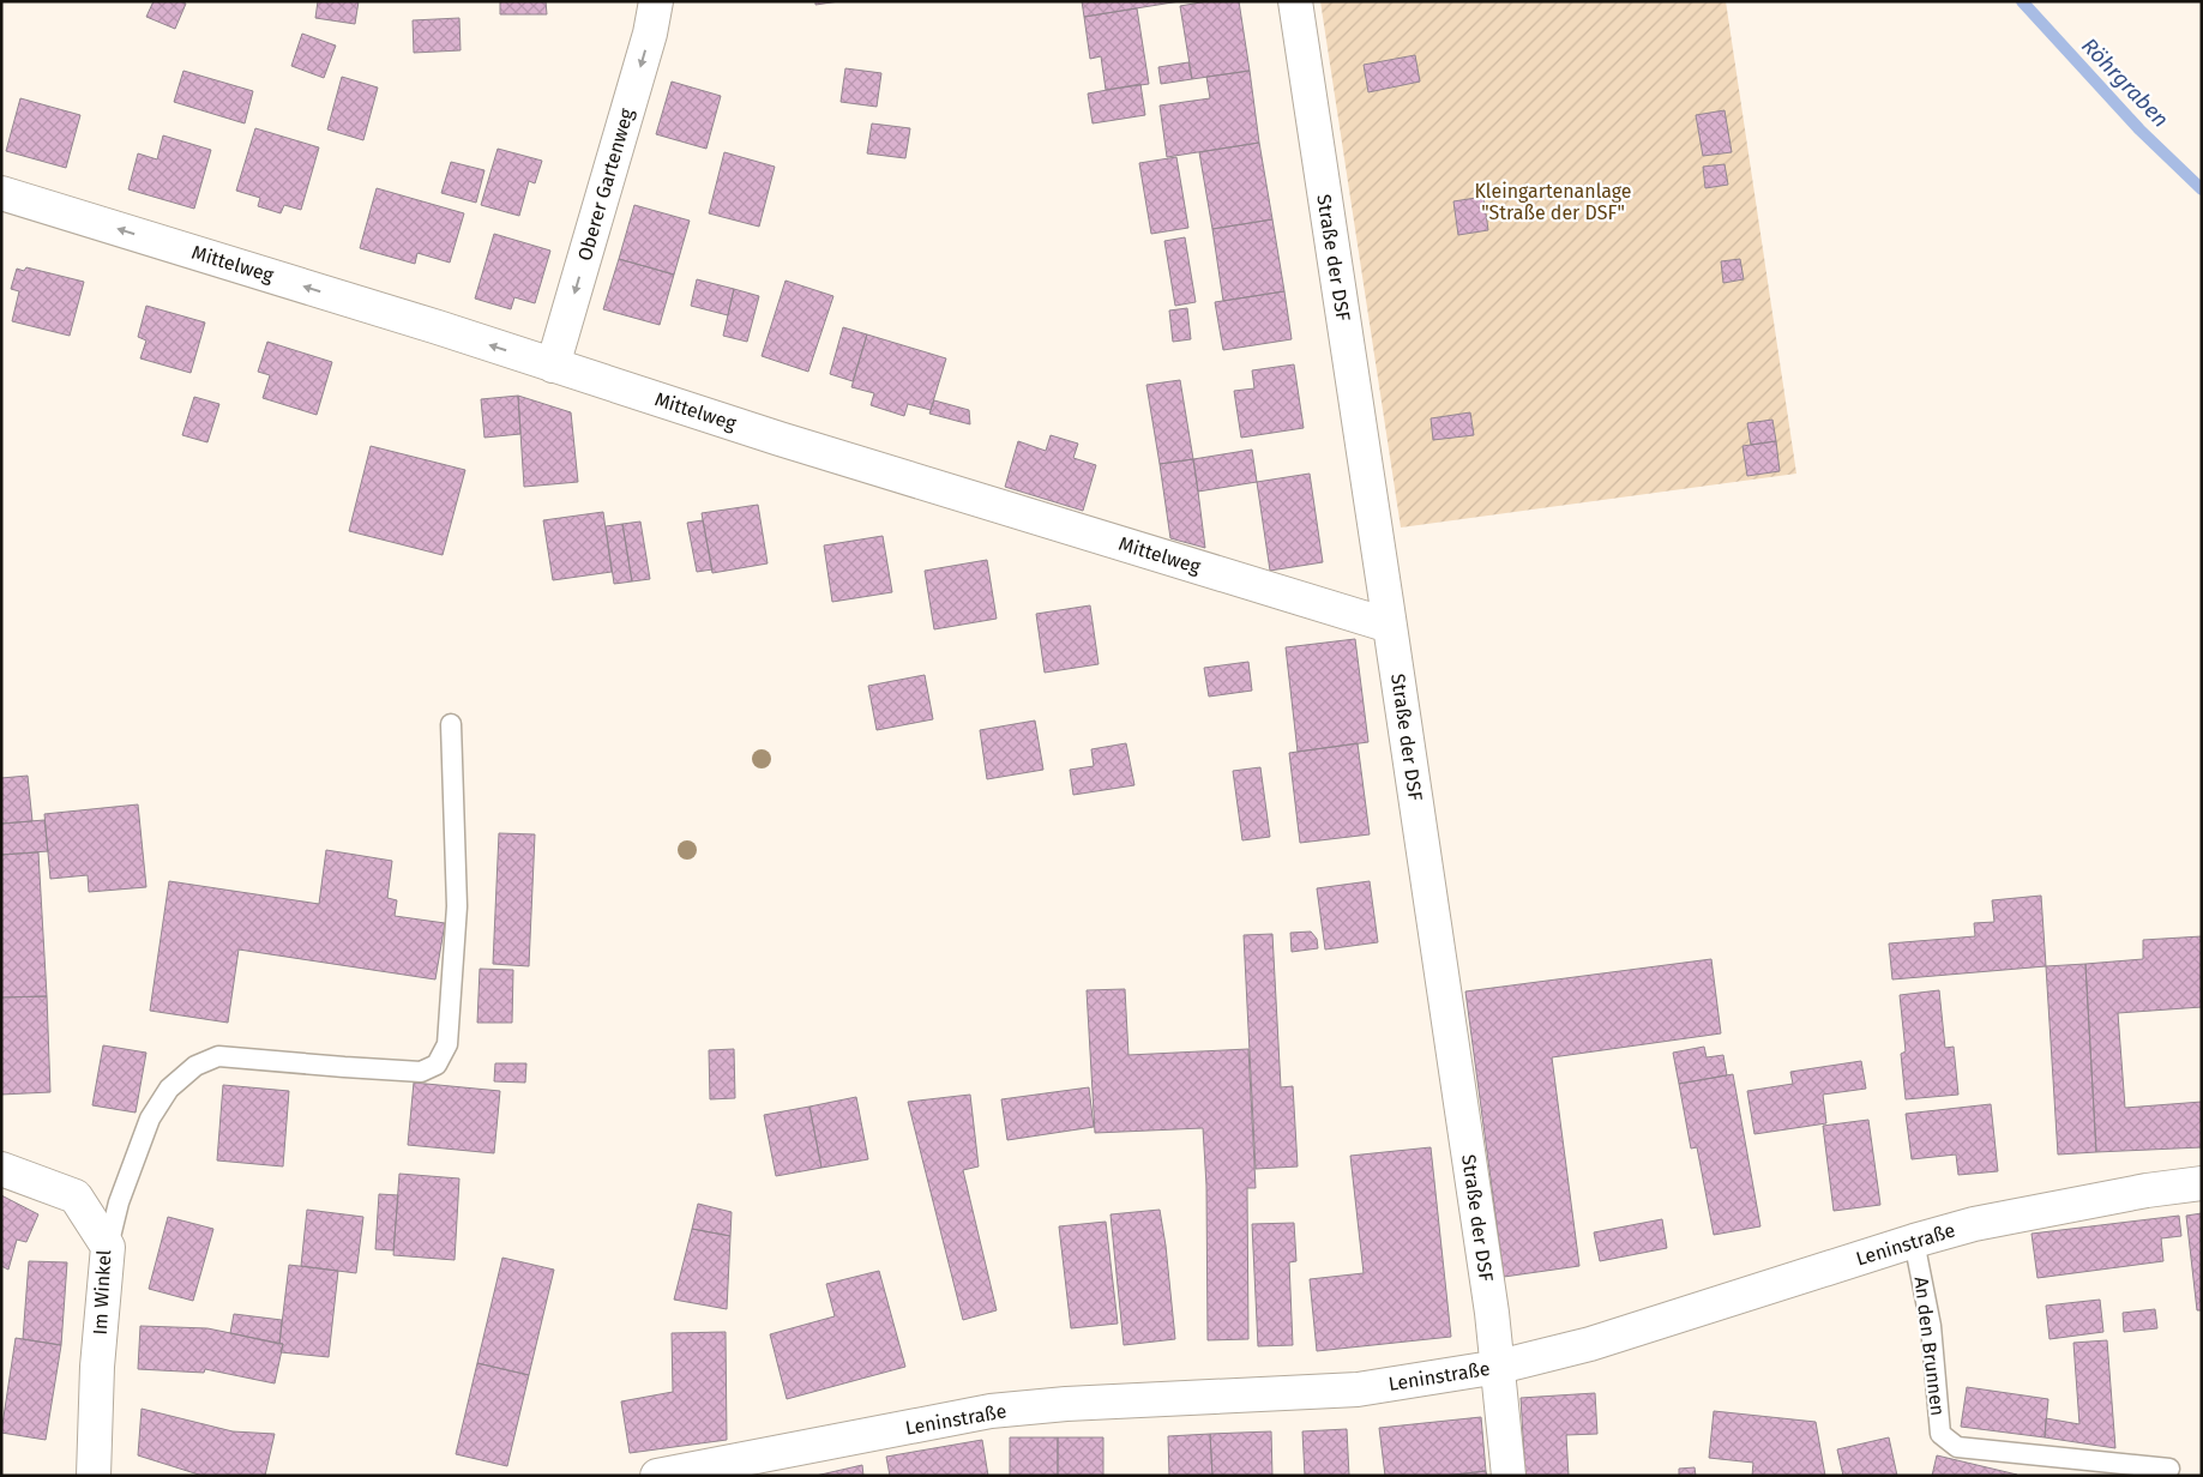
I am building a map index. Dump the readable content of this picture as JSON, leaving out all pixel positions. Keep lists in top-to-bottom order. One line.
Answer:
{"streets":{"street":["Oberer Gartenweg","Straße der DSF","Mittelweg","Leninstraße","Im Winkel"],"lane":["An den Brunnen"]},"crossings":[["Oberer Gartenweg","Mittelweg"],["Straße der DSF","Mittelweg"],["Straße der DSF","Leninstraße"],["Leninstraße","An den Brunnen"]],"one_way":["Oberer Gartenweg","Mittelweg"],"water":["Röhrgraben"],"parks":["Kleingartenanlage \"Straße der DSF\""]}
